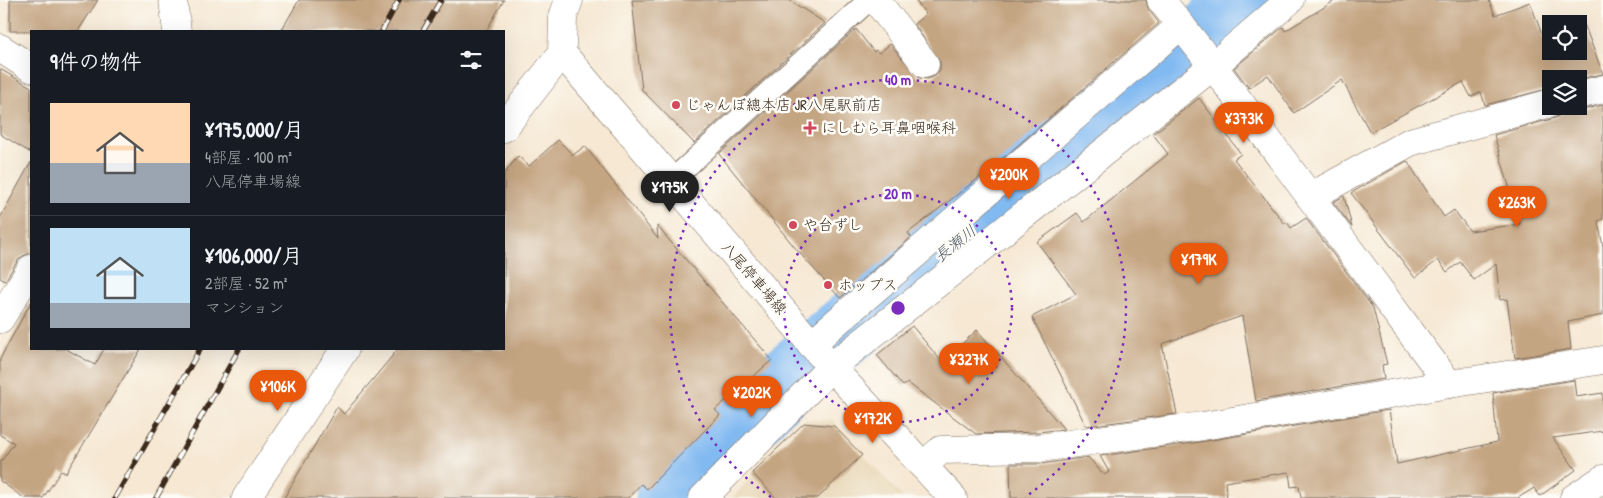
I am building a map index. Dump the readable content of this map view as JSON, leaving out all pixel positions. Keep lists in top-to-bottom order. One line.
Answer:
{"streets":{"street":["八尾停車場線"]},"water":["長瀬川"],"places":{"other":["じゃんぼ總本店 JR八尾駅前店","や台ずし","ホップス"],"health":["にしむら耳鼻咽喉科"]},"page":{"heading":"9件の物件","list":[{"name":"¥175,000/月","note":"4部屋 · 100 m² · 八尾停車場線"},{"name":"¥106,000/月","note":"2部屋 · 52 m² · マンション"}],"price":["¥373K","¥200K","¥175K","¥263K","¥179K","¥327K","¥106K","¥202K","¥172K"]},"rings":["40 m","20 m"]}
